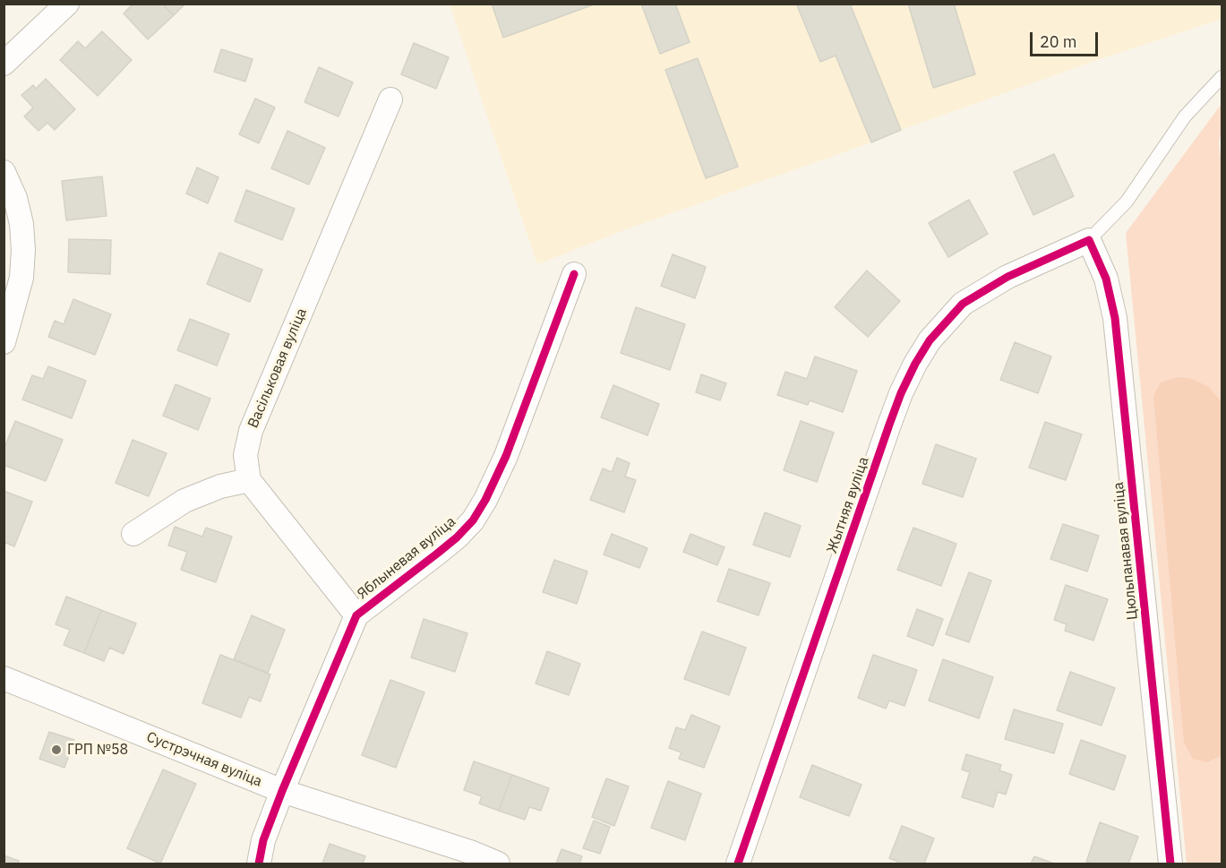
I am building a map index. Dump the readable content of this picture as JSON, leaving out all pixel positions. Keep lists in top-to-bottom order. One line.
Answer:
{"streets":{"street":["Васільковая вуліца","Жытняя вуліца","Цюльпанавая вуліца","Яблыневая вуліца","Сустрэчная вуліца"]},"crossings":[["Жытняя вуліца","Цюльпанавая вуліца"],["Яблыневая вуліца","Сустрэчная вуліца"]],"places":["ГРП №58"],"scale_bar":"20 m"}
